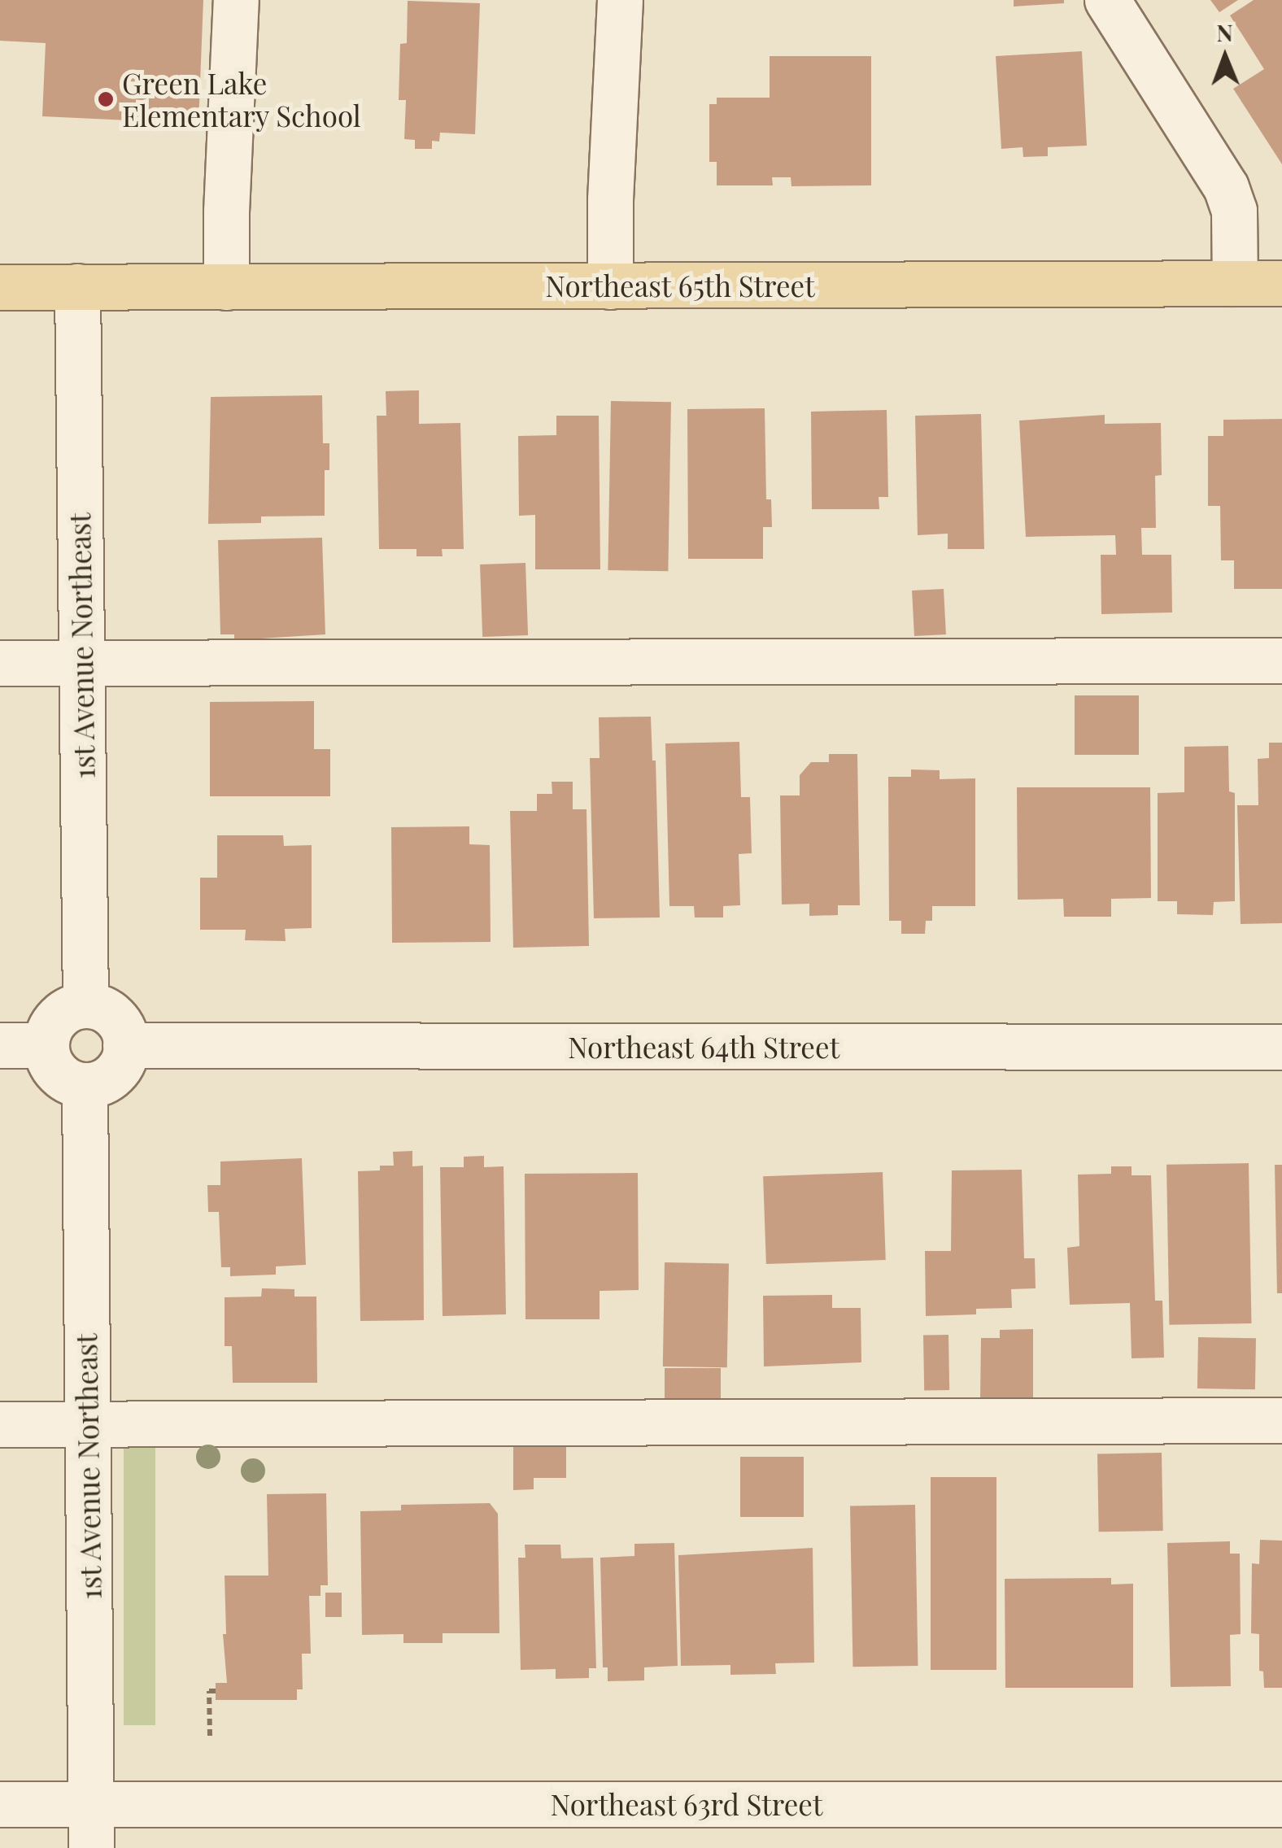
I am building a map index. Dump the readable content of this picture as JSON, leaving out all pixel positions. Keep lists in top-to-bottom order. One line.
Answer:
{"streets":{"main road":["Northeast 65th Street"],"street":["1st Avenue Northeast","Northeast 64th Street","Northeast 63rd Street"]},"crossings":[["Northeast 65th Street","1st Avenue Northeast"],["1st Avenue Northeast","Northeast 64th Street"],["1st Avenue Northeast","Northeast 63rd Street"]],"places":["Green Lake Elementary School"],"north":"top"}
